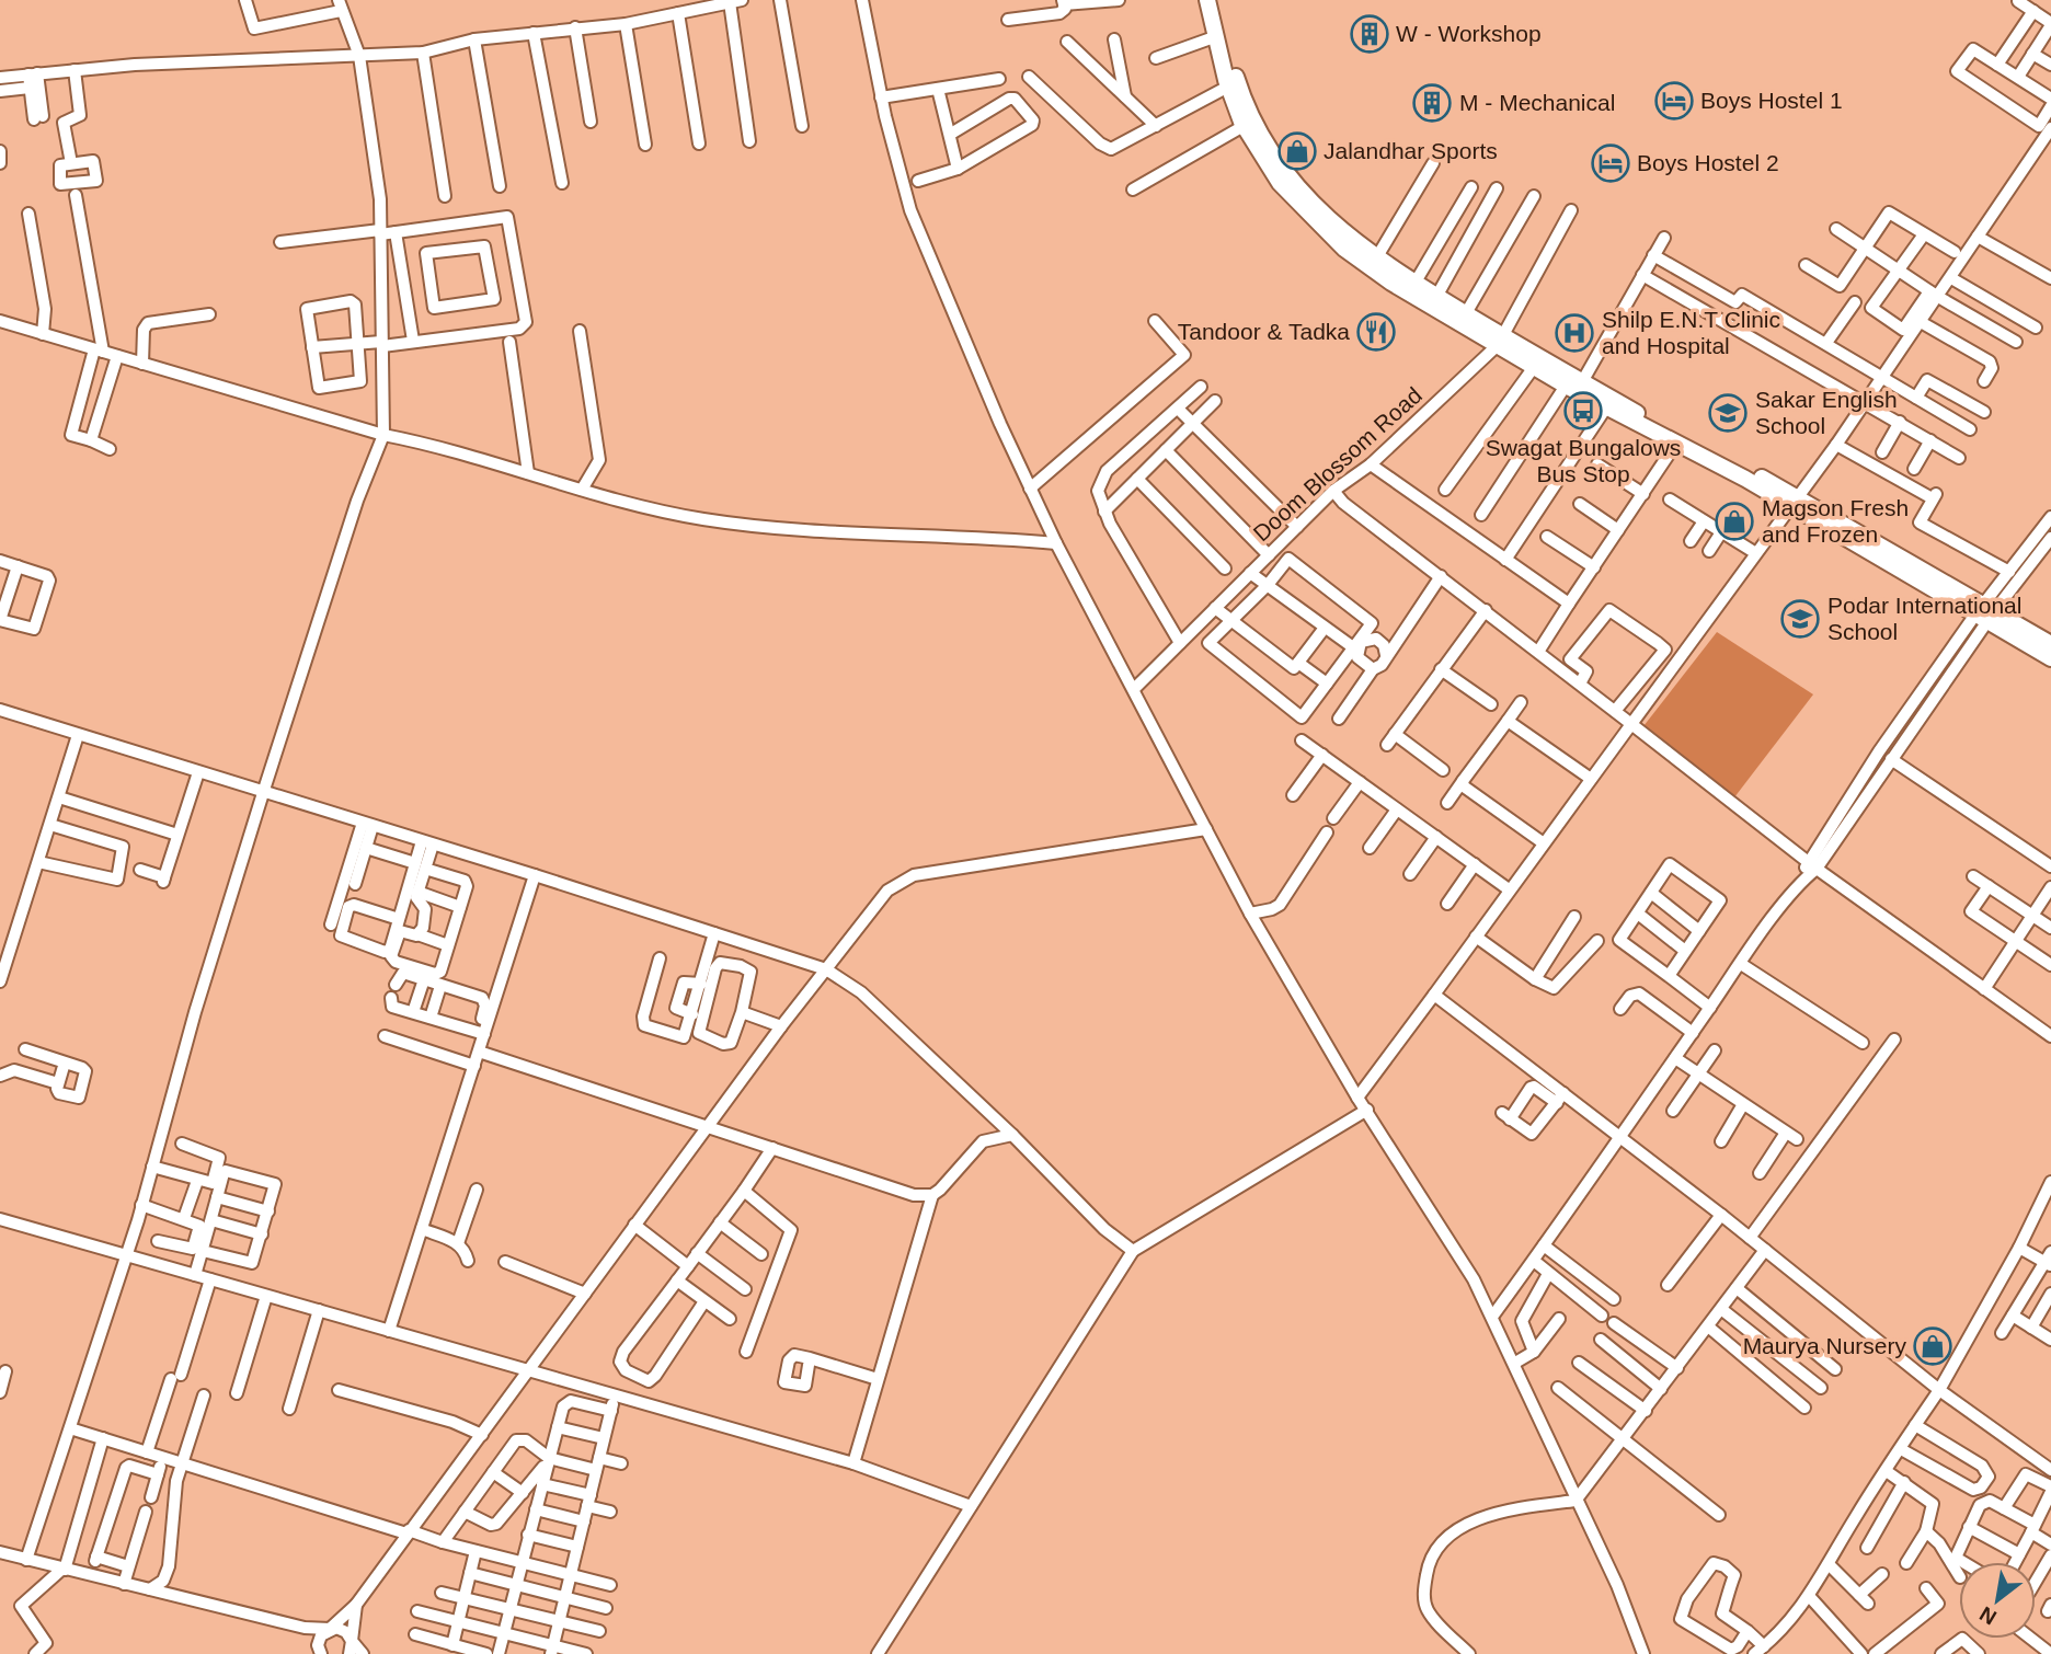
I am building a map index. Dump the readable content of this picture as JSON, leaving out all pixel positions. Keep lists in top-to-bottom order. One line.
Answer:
{"streets":{"street":["Doom Blossom Road"]},"places":{"building":["W - Workshop","M - Mechanical"],"hotel":["Boys Hostel 1","Boys Hostel 2"],"shop":["Jalandhar Sports","Magson Fresh and Frozen","Maurya Nursery"],"restaurant":["Tandoor & Tadka"],"hospital":["Shilp E.N.T Clinic and Hospital"],"bus stop":["Swagat Bungalows Bus Stop"],"school or university":["Sakar English School","Podar International School"]},"north":"bottom left"}
